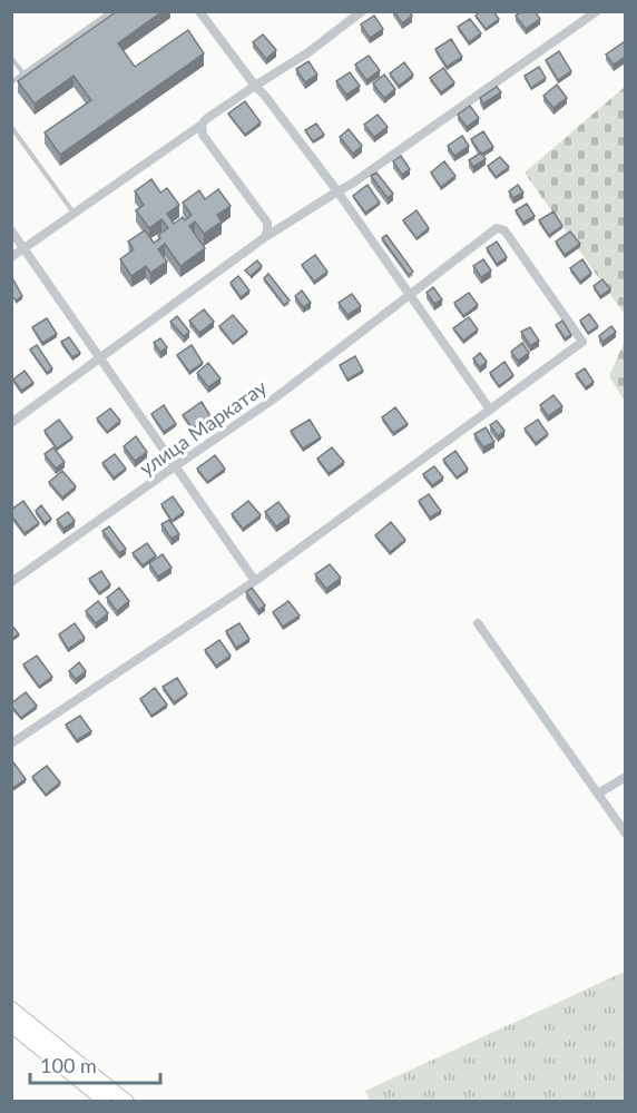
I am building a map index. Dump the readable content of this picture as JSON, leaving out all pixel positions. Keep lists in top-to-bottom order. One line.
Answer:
{"streets":{"street":["улица Маркатау"]},"scale_bar":"100 m"}
